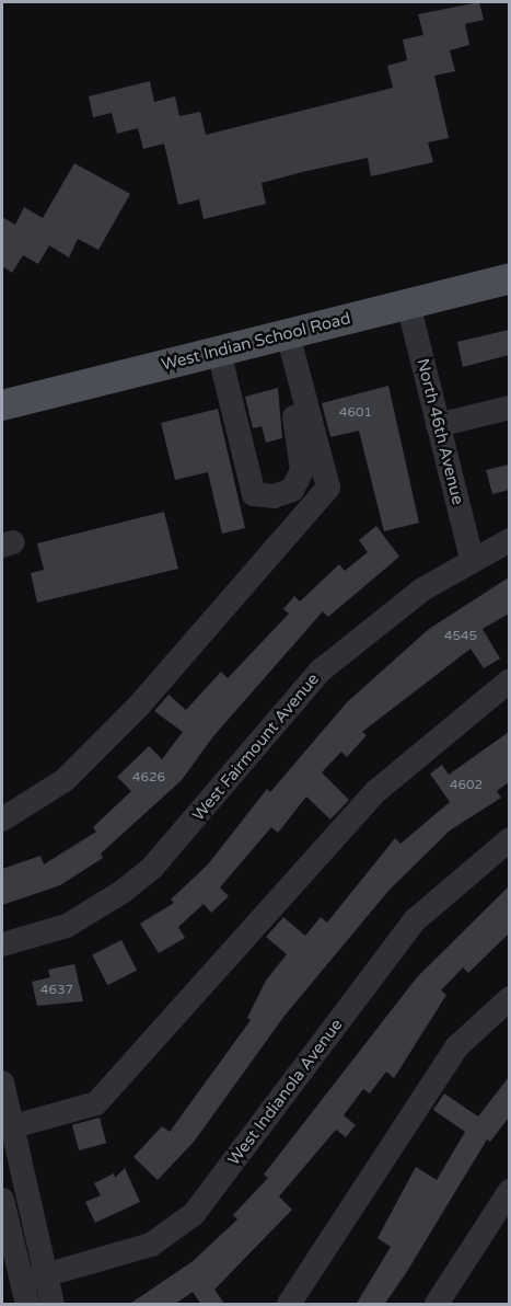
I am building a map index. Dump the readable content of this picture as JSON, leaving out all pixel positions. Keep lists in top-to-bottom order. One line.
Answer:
{"streets":{"main road":["West Indian School Road"],"street":["North 46th Avenue","West Fairmount Avenue","West Indianola Avenue"]},"crossings":[["West Indian School Road","North 46th Avenue"],["North 46th Avenue","West Fairmount Avenue"]],"house_numbers":["4601","4545","4626","4602","4637"]}
